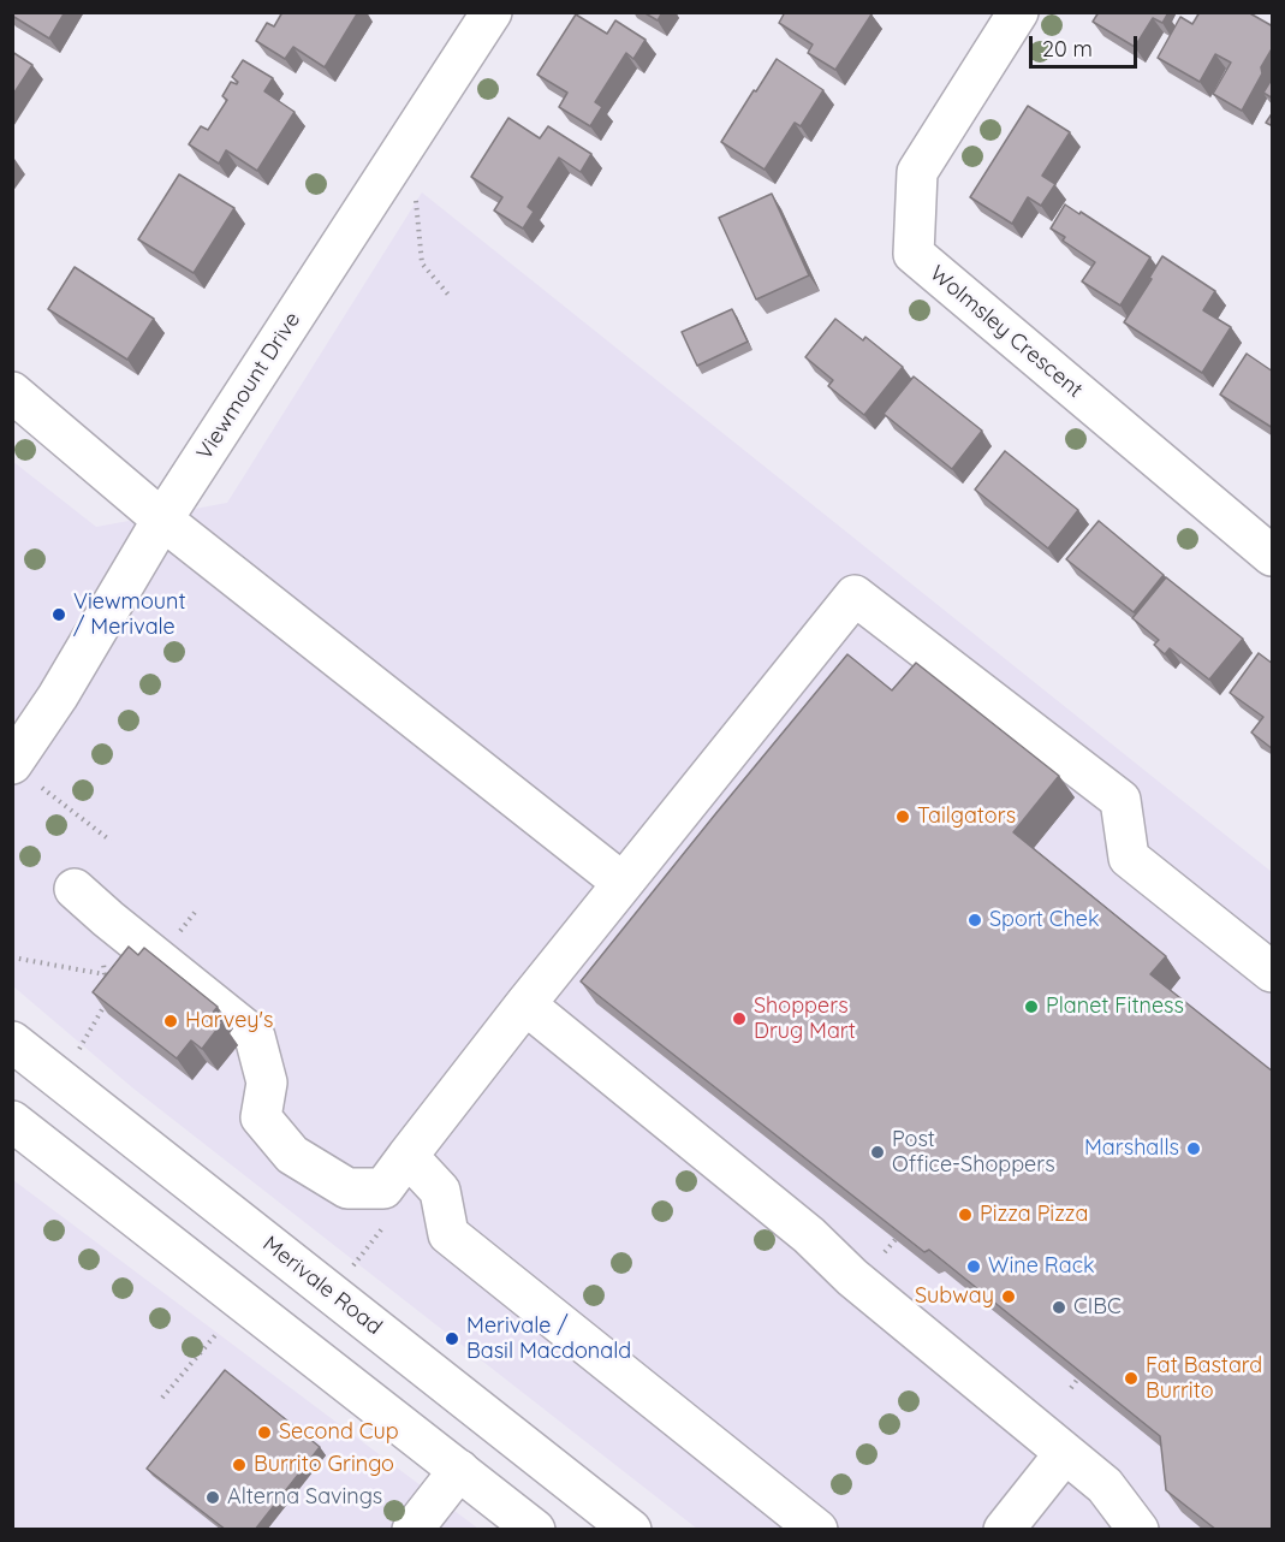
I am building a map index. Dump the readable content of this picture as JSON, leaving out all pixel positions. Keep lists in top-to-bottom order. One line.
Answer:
{"streets":{"street":["Wolmsley Crescent","Viewmount Drive","Merivale Road"]},"places":["Viewmount / Merivale","Tailgators","Sport Chek","Planet Fitness","Shoppers Drug Mart","Harvey's","Marshalls","Post Office-Shoppers","Pizza Pizza","Wine Rack","Subway","CIBC","Merivale / Basil Macdonald","Fat Bastard Burrito","Second Cup","Burrito Gringo","Alterna Savings"],"scale_bar":"20 m"}
